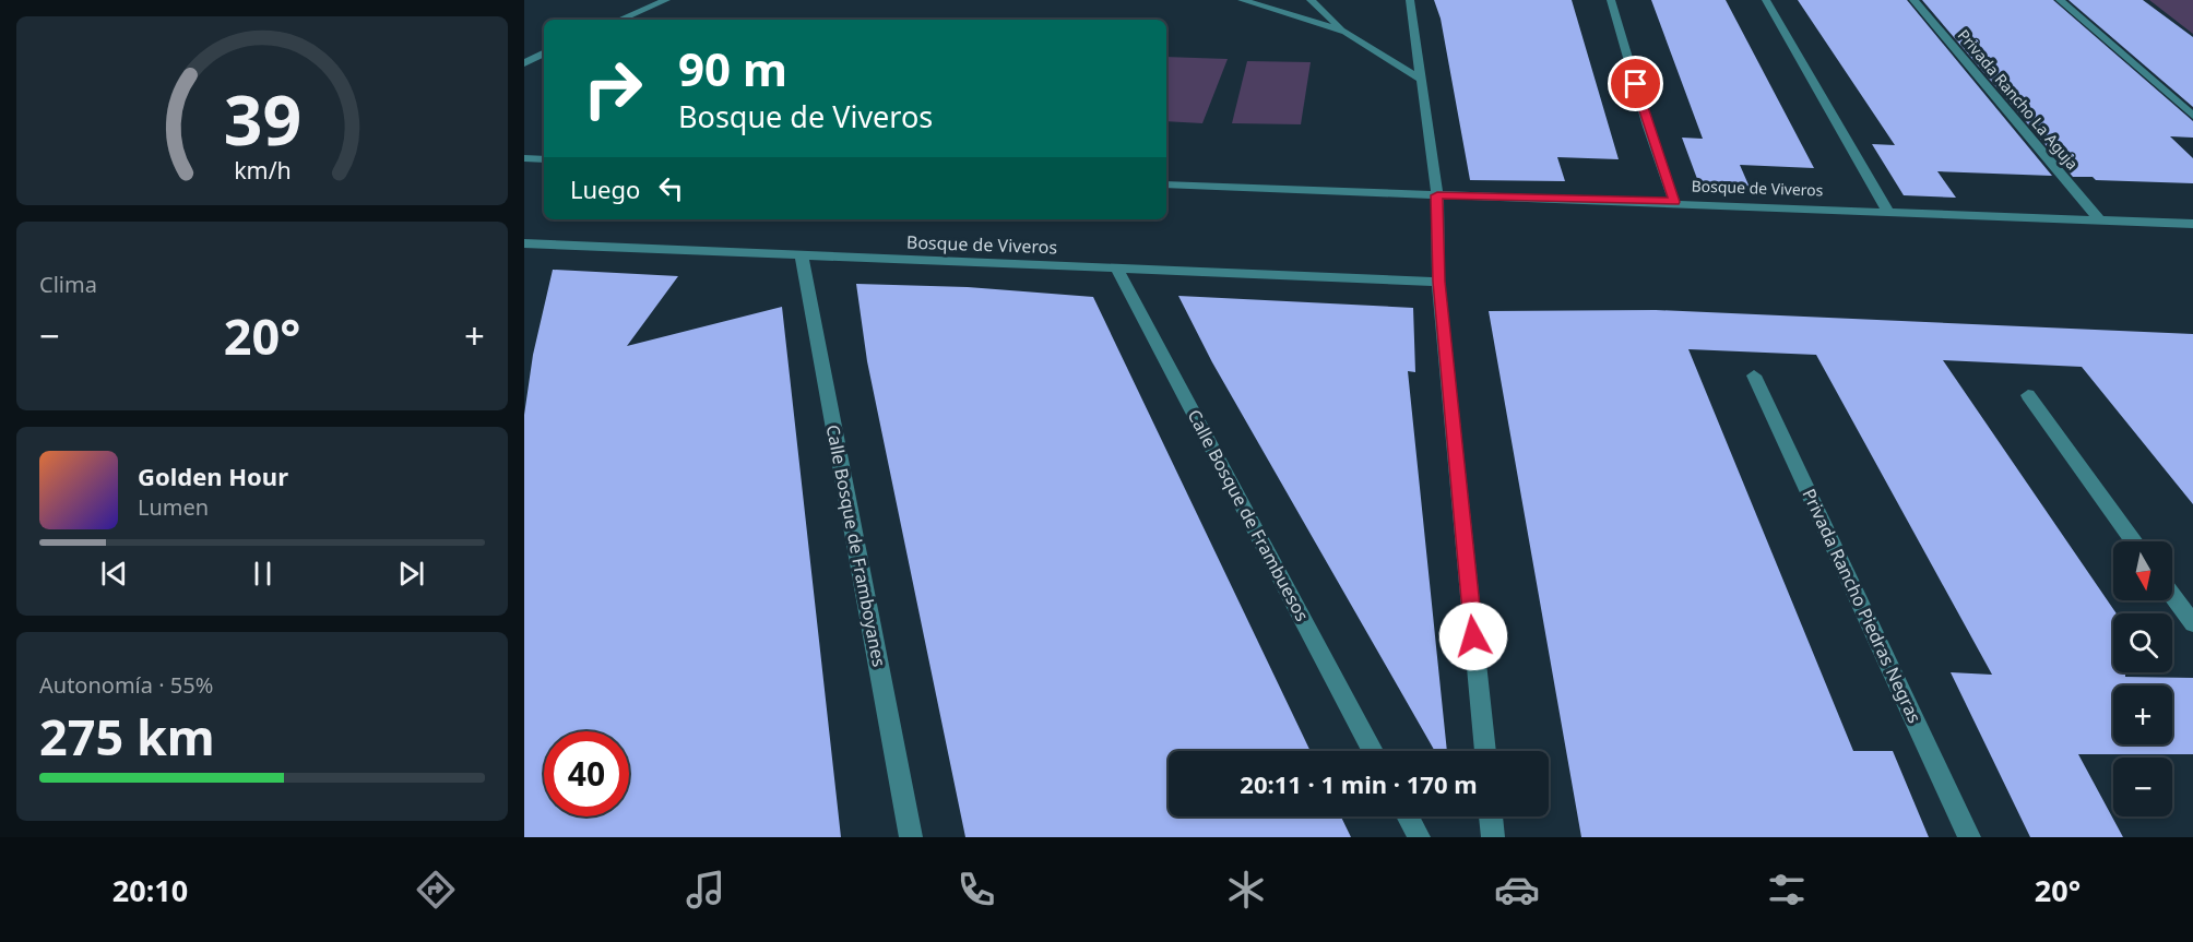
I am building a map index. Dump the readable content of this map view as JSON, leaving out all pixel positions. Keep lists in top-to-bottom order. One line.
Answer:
{"streets":{"street":["Privada Rancho La Aguja","Bosque de Viveros","Calle Bosque de Frambuesos","Calle Bosque de Framboyanes","Privada Rancho Piedras Negras"]},"crossings":[["Privada Rancho La Aguja","Bosque de Viveros"],["Bosque de Viveros","Calle Bosque de Frambuesos"],["Bosque de Viveros","Calle Bosque de Framboyanes"]],"north":"bottom","page":{"turn":["90 m","Bosque de Viveros"],"then":"Luego","tile":["Clima",["Autonomía · 55%","275 km"]],"heat":["−","20°","+"],"song":["Golden Hour","Lumen"],"map_buttons":["+","−"],"limit":"40","trip":"20:11 · 1 min · 170 m","tabs":["20:10","20°"],"gauge":["39","km/h"]}}
